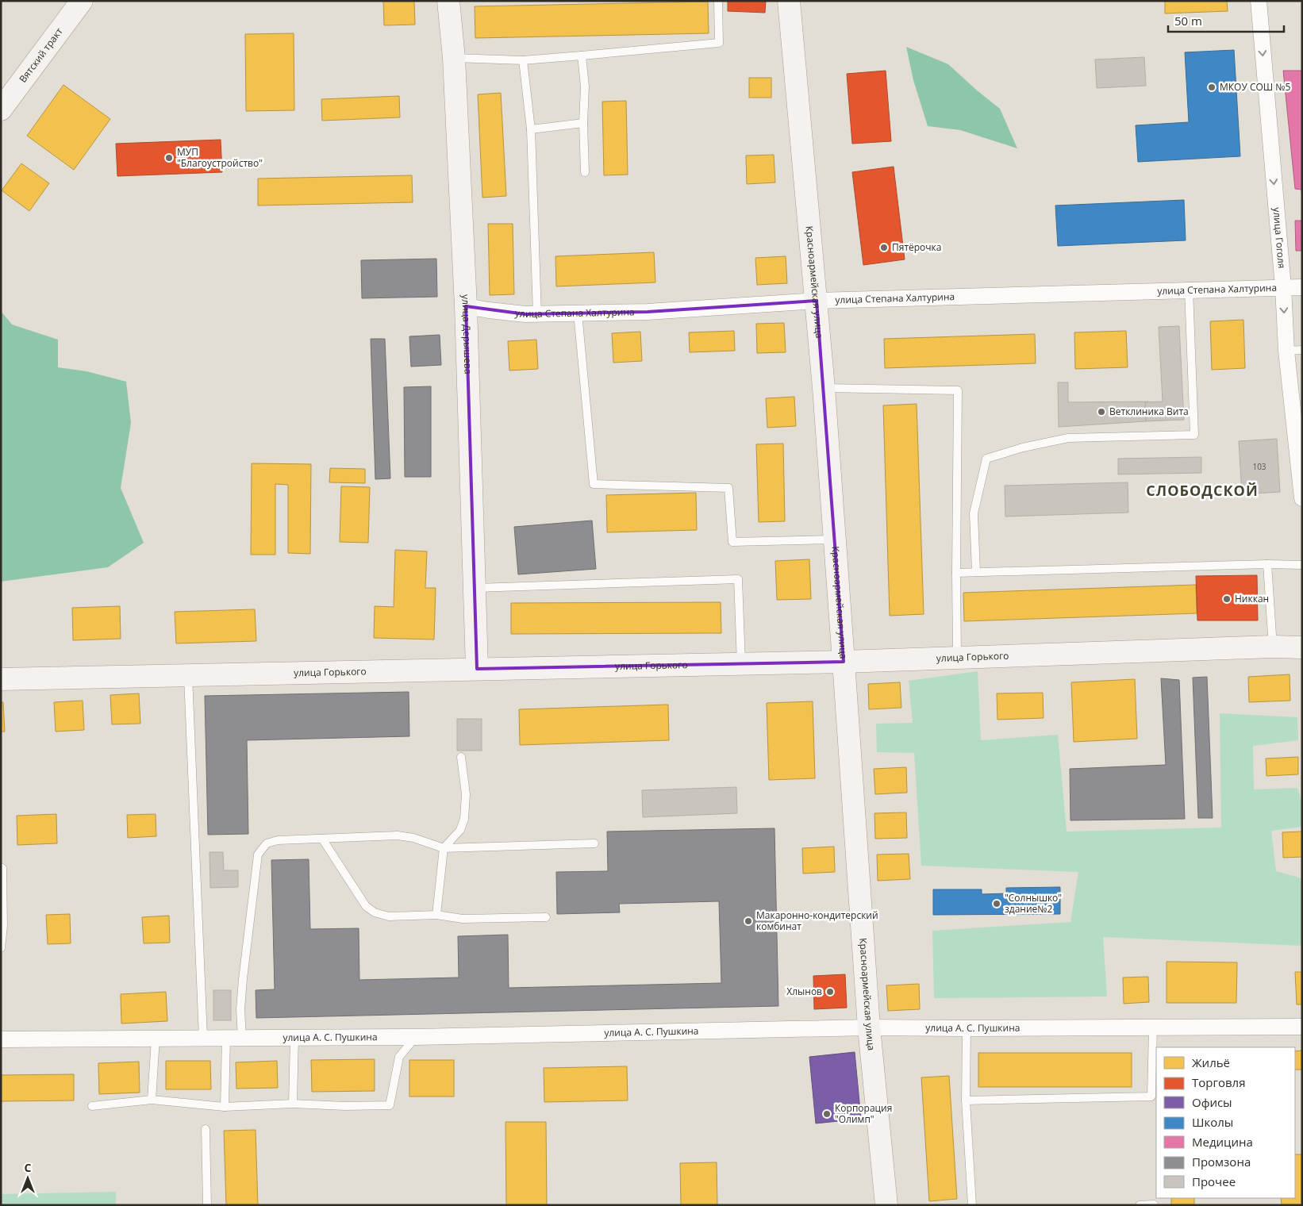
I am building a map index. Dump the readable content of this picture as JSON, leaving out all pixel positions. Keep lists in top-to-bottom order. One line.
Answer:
{"streets":{"street":["Вятский тракт","улица Гоголя","Красноармейская улица","улица Степана Халтурина","улица Дерышева","улица Горького","улица А. С. Пушкина"]},"crossings":[["улица Гоголя","улица Степана Халтурина"],["Красноармейская улица","улица Степана Халтурина"],["Красноармейская улица","улица Горького"],["Красноармейская улица","улица А. С. Пушкина"],["улица Степана Халтурина","улица Дерышева"],["улица Дерышева","улица Горького"]],"one_way":["улица Гоголя"],"districts":["СЛОБОДСКОЙ"],"places":["МКОУ СОШ №5","МУП \"Благоустройство\"","Пятёрочка","Ветклиника Вита","Никкан","\"Солнышко\" здание№2","Макаронно-кондитерский комбинат","Хлынов","Корпорация \"Олимп\""],"house_numbers":["103"],"legend":["Жильё","Торговля","Офисы","Школы","Медицина","Промзона","Прочее"],"scale_bar":"50 m","north":"top"}
